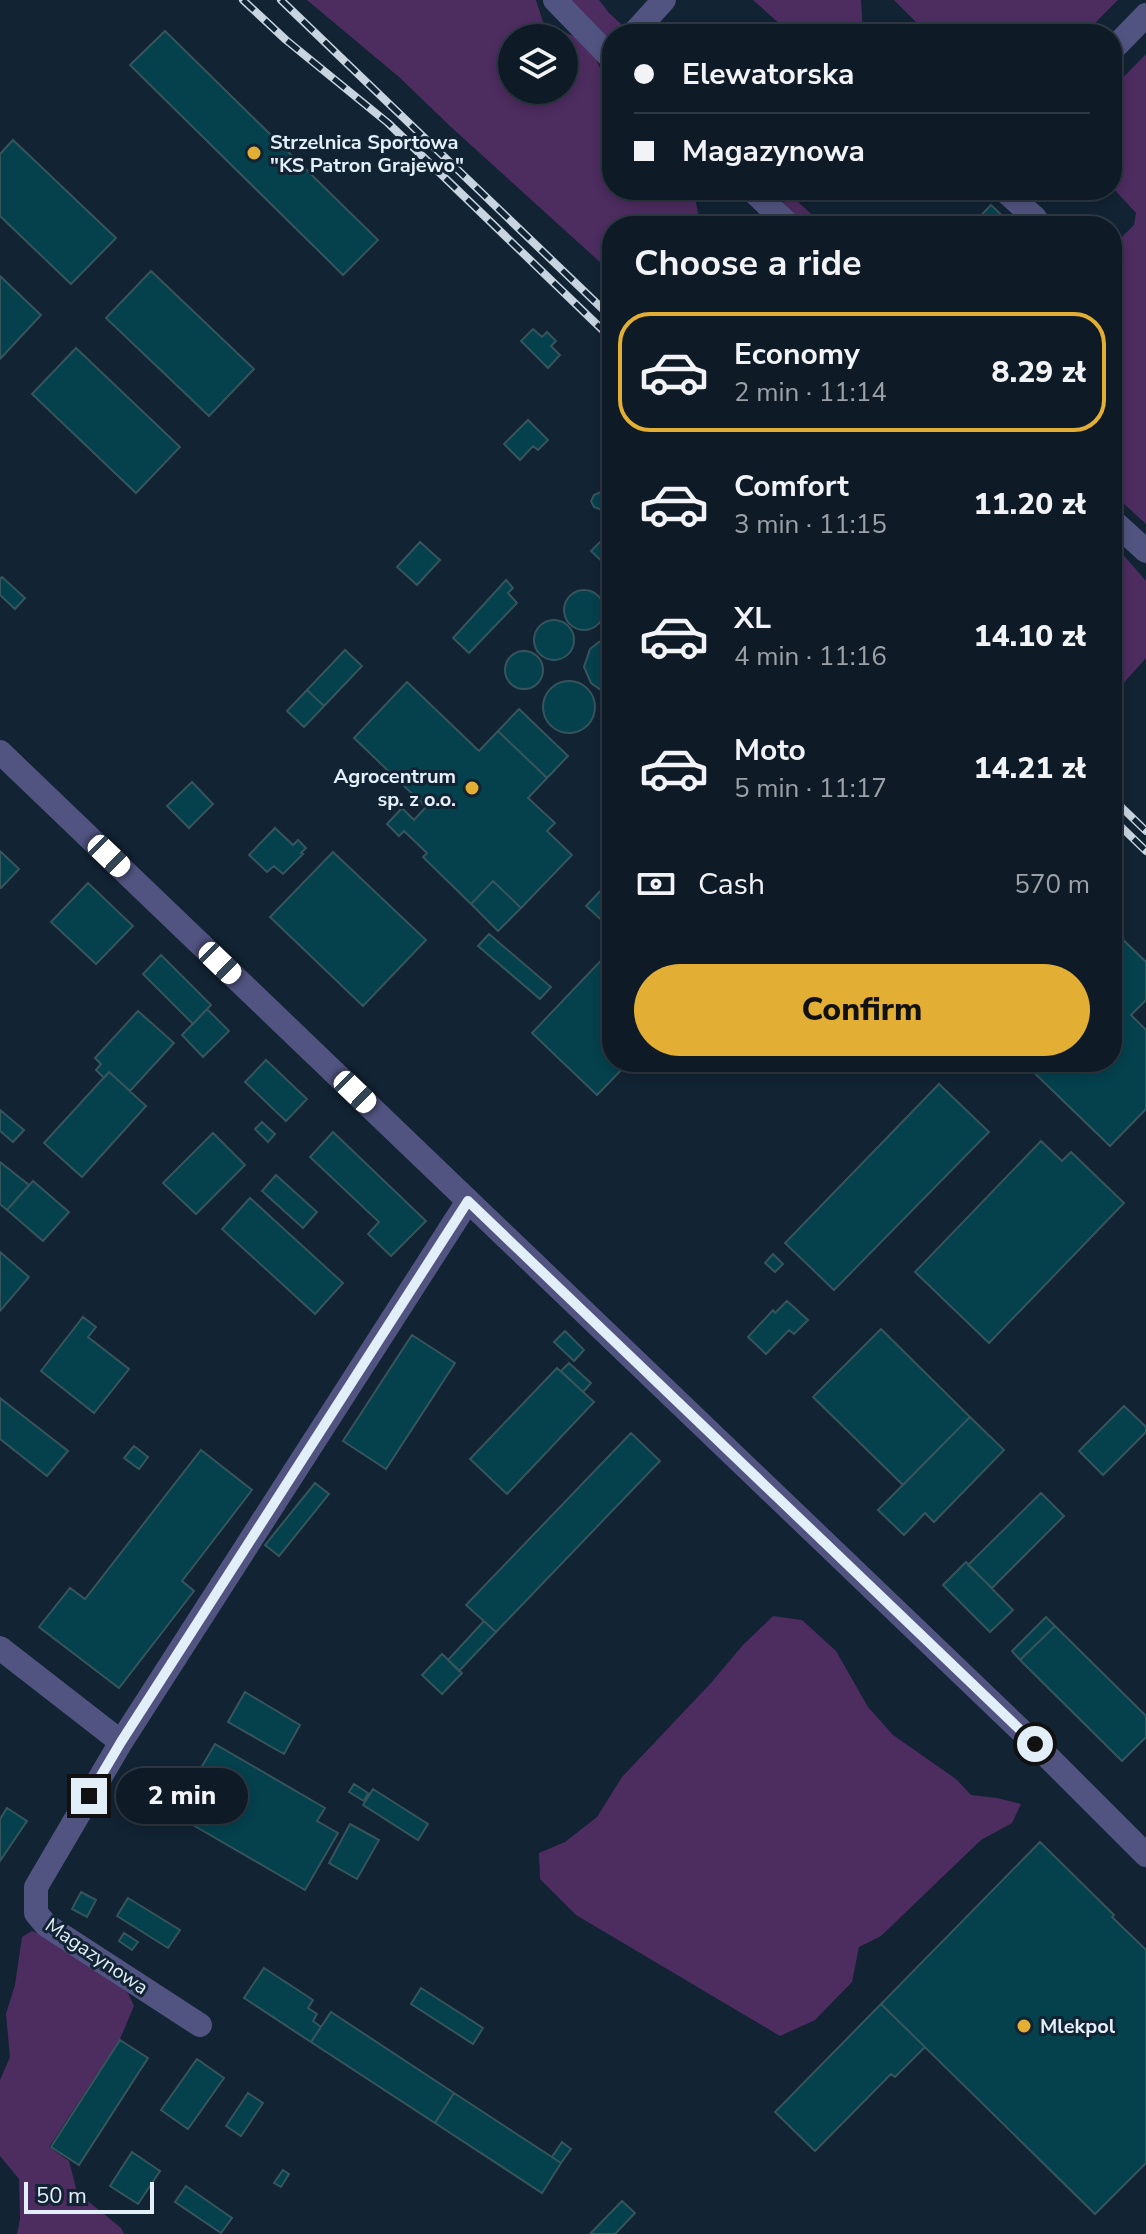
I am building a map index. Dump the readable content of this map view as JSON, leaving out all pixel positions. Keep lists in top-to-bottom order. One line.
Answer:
{"streets":{"street":["Magazynowa"]},"places":["Strzelnica Sportowa \"KS Patron Grajewo\"","Agrocentrum sp. z o.o.","Mlekpol"],"scale_bar":"50 m","page":{"banner":["Elewatorska","Magazynowa"],"heading":"Choose a ride","list":[{"name":"Economy","note":"2 min · 11:14","value":"8.29 zł"},{"name":"Comfort","note":"3 min · 11:15","value":"11.20 zł"},{"name":"XL","note":"4 min · 11:16","value":"14.10 zł"},{"name":"Moto","note":"5 min · 11:17","value":"14.21 zł"}],"pay":["Cash","570 m"],"buttons":"Confirm","bubble":"2 min","scale":"50 m"}}
